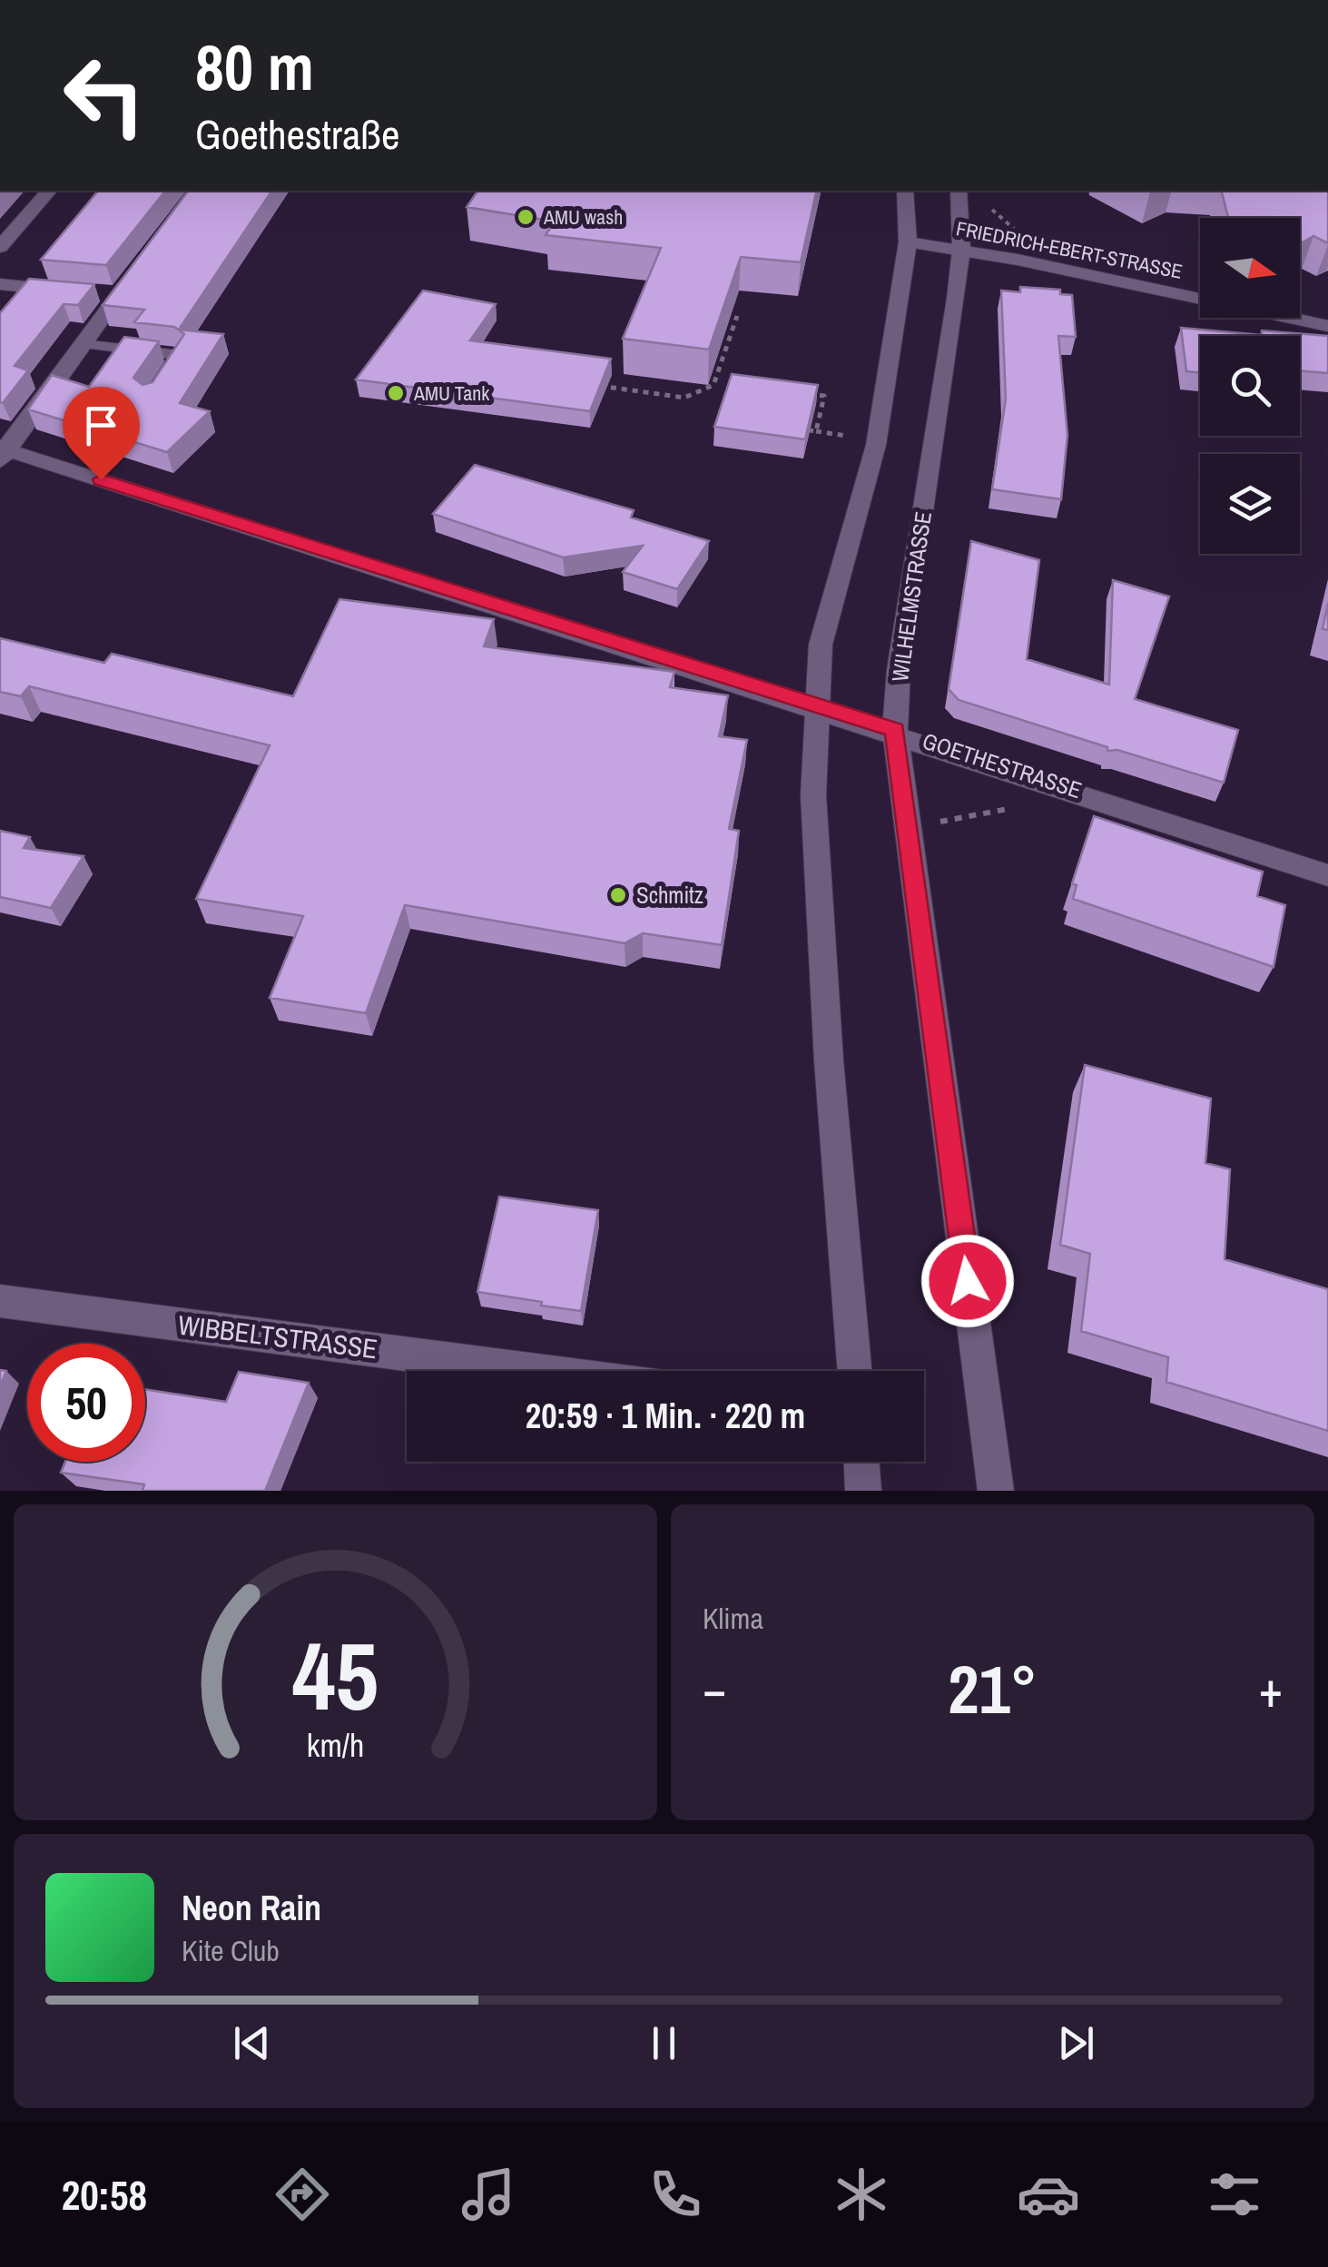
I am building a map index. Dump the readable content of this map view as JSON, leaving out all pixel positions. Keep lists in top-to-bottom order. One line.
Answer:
{"streets":{"main road":["FRIEDRICH-EBERT-STRASSE","WILHELMSTRASSE","GOETHESTRASSE","WIBBELTSTRASSE"]},"crossings":[["FRIEDRICH-EBERT-STRASSE","WILHELMSTRASSE"],["WILHELMSTRASSE","GOETHESTRASSE"]],"places":["AMU wash","AMU Tank","Schmitz"],"north":"right","page":{"turn":["80 m","Goethestraße"],"limit":"50","trip":"20:59 · 1 Min. · 220 m","tile":"Klima","heat":["−","21°","+"],"song":["Neon Rain","Kite Club"],"tabs":"20:58","gauge":["45","km/h"]}}
